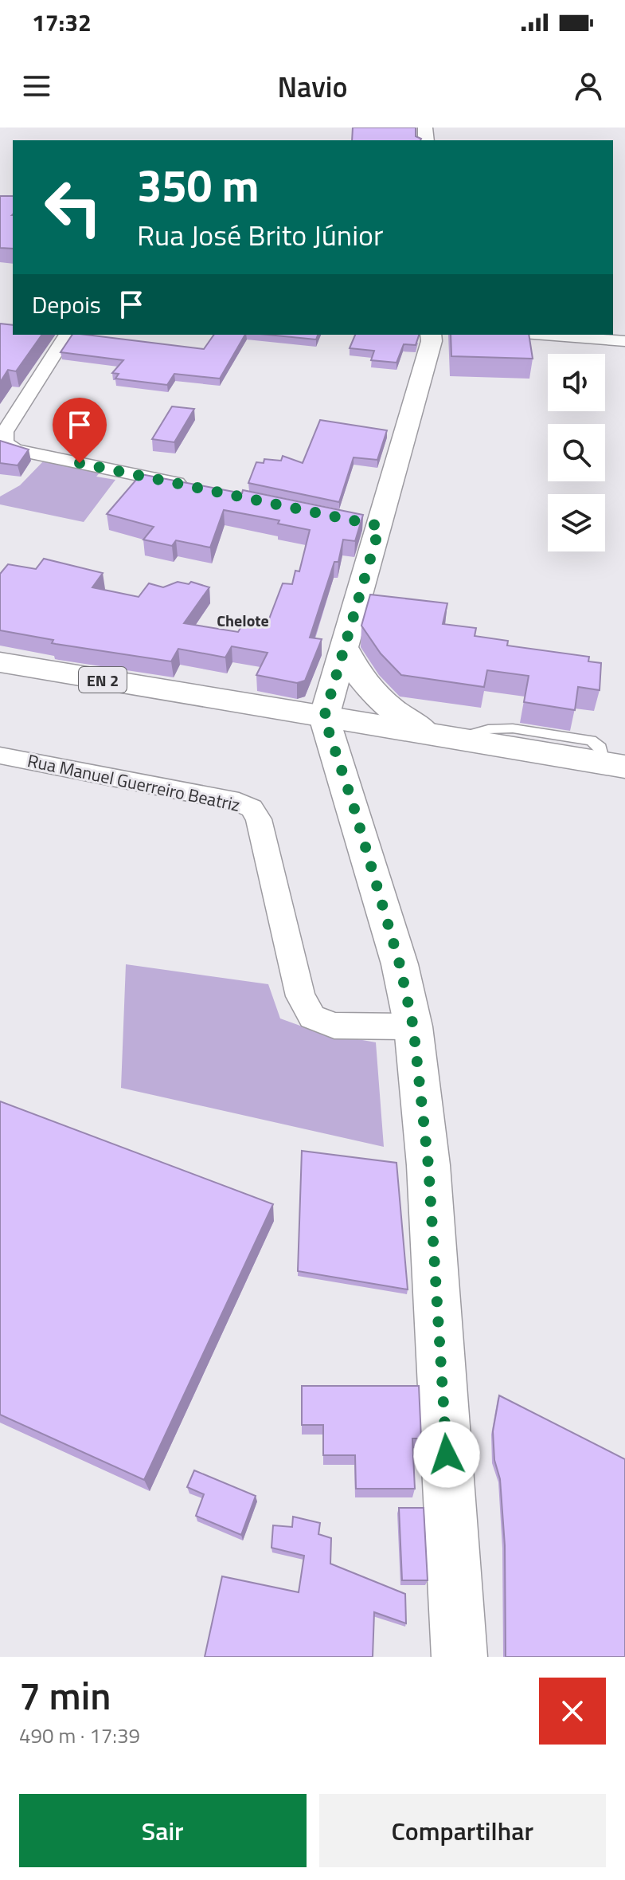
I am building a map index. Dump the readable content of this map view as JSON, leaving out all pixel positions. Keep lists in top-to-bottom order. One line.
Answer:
{"streets":{"street":["EN 2","Rua Manuel Guerreiro Beatriz"]},"districts":["Chelote"],"page":{"status":"17:32","header":"Navio","turn":["350 m","Rua José Brito Júnior"],"then":"Depois","heading":["7 min","490 m · 17:39"],"buttons":["Sair","Compartilhar"]}}
